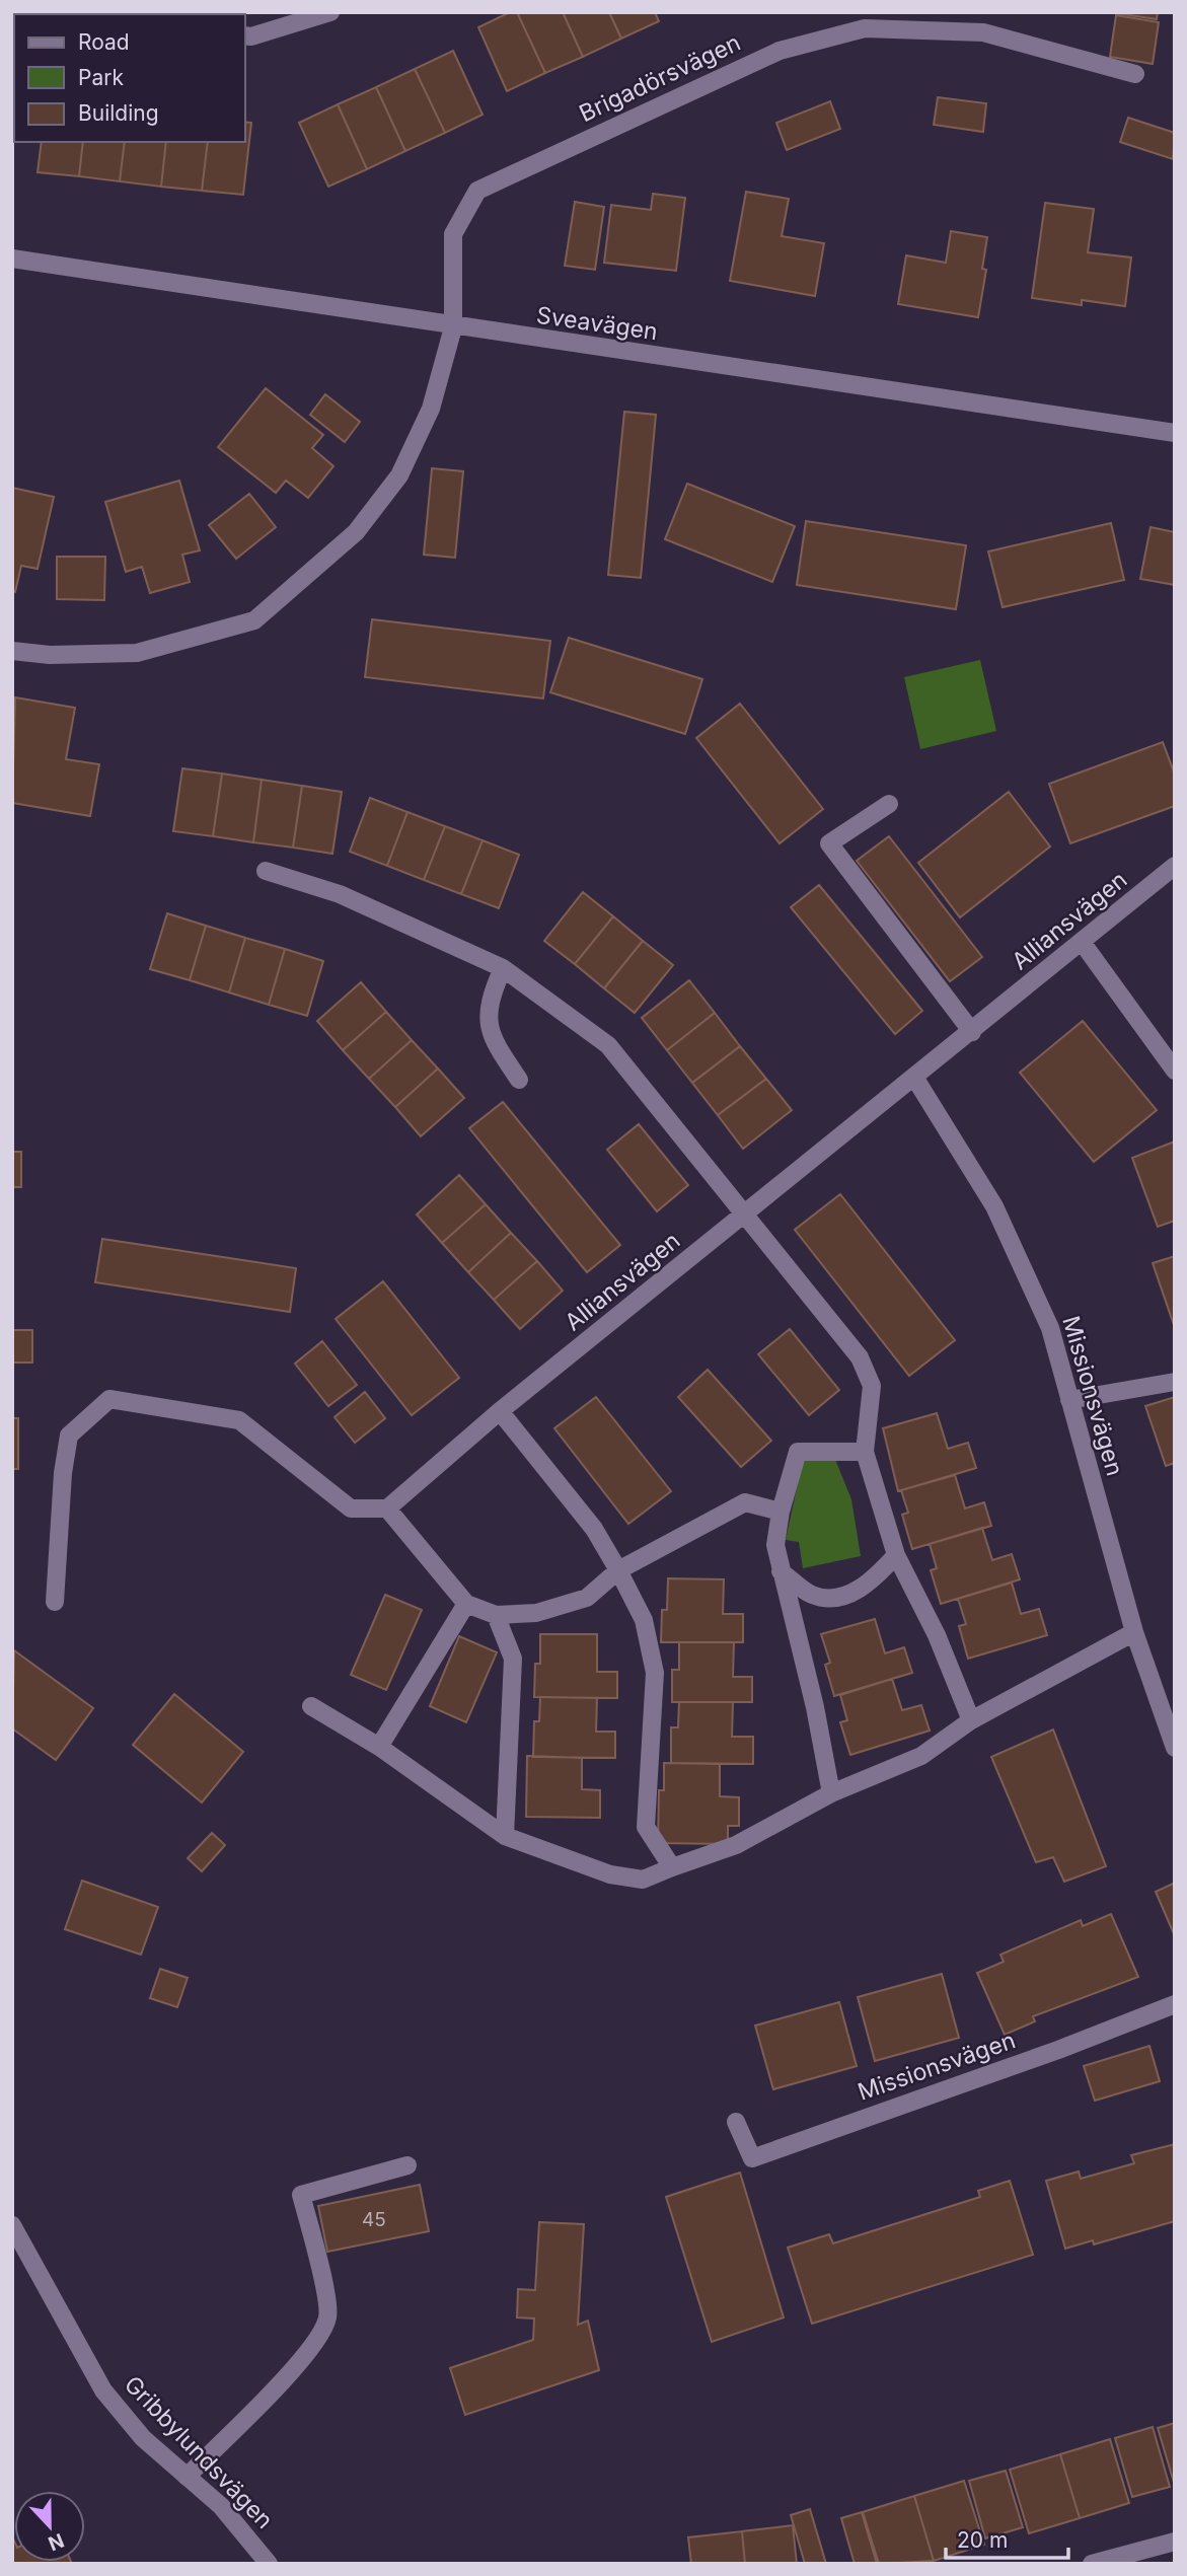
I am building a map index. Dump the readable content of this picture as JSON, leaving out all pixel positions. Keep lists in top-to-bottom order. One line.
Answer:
{"streets":{"street":["Brigadörsvägen","Sveavägen","Alliansvägen","Missionsvägen","Gribbylundsvägen"]},"crossings":[["Brigadörsvägen","Sveavägen"],["Alliansvägen","Missionsvägen"]],"house_numbers":["45"],"legend":["Road","Park","Building"],"scale_bar":"20 m","north":"bottom"}
